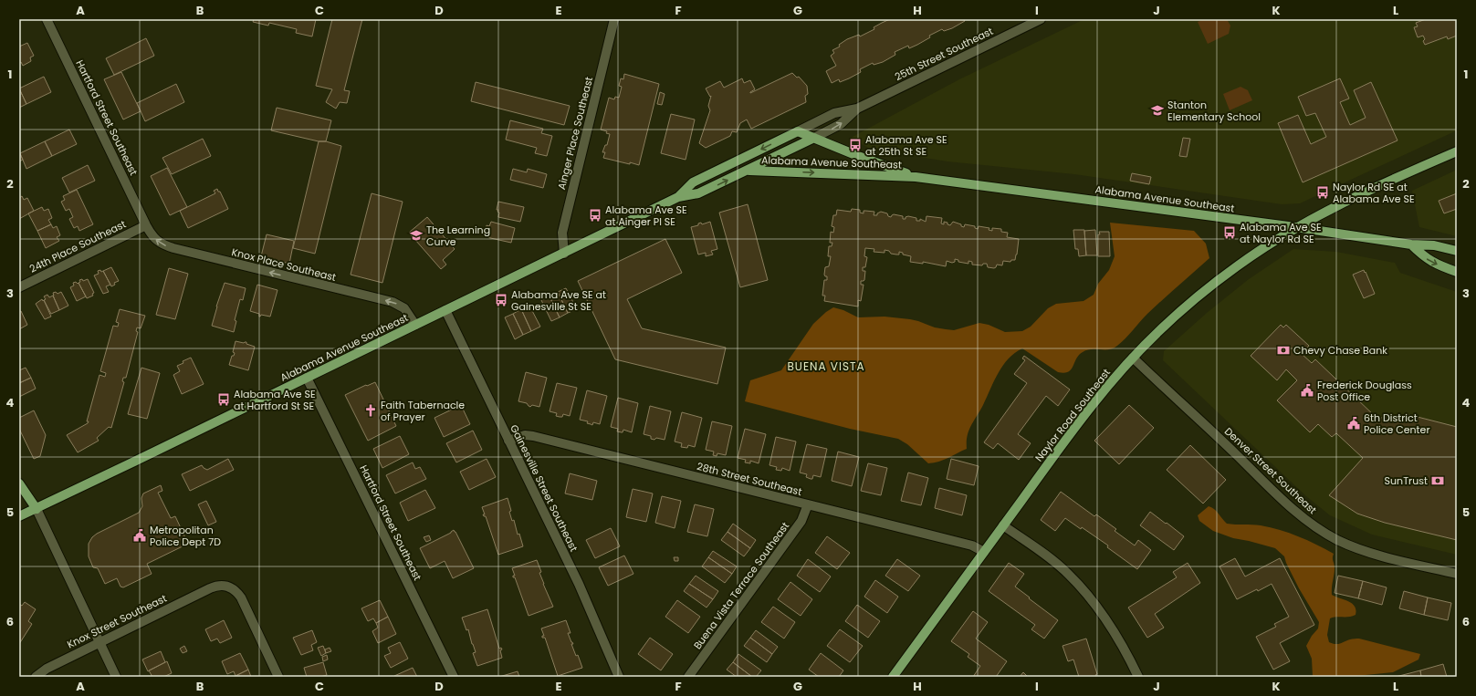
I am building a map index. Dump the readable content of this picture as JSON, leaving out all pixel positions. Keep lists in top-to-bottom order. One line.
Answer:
{"streets":{"main road":["Alabama Avenue Southeast","Naylor Road Southeast"],"street":["25th Street Southeast","Hartford Street Southeast","Ainger Place Southeast","24th Place Southeast","Knox Place Southeast","Denver Street Southeast","28th Street Southeast","Gainesville Street Southeast","Buena Vista Terrace Southeast","Knox Street Southeast"]},"crossings":[["25th Street Southeast","Alabama Avenue Southeast"],["Hartford Street Southeast","Alabama Avenue Southeast"],["Hartford Street Southeast","24th Place Southeast"],["Hartford Street Southeast","Knox Place Southeast"],["Ainger Place Southeast","Alabama Avenue Southeast"],["Alabama Avenue Southeast","Knox Place Southeast"],["Alabama Avenue Southeast","Naylor Road Southeast"],["Alabama Avenue Southeast","Gainesville Street Southeast"],["24th Place Southeast","Knox Place Southeast"],["Naylor Road Southeast","Denver Street Southeast"],["Naylor Road Southeast","28th Street Southeast"],["28th Street Southeast","Gainesville Street Southeast"],["28th Street Southeast","Buena Vista Terrace Southeast"]],"one_way":["Knox Place Southeast"],"districts":["BUENA VISTA"],"places":{"school or university":["Stanton Elementary School","The Learning Curve"],"bus stop":["Alabama Ave SE at 25th St SE","Naylor Rd SE at Alabama Ave SE","Alabama Ave SE at Ainger Pl SE","Alabama Ave SE at Naylor Rd SE","Alabama Ave SE at Gainesville St SE","Alabama Ave SE at Hartford St SE"],"bank":["Chevy Chase Bank","SunTrust"],"public building":["Frederick Douglass Post Office","6th District Police Center","Metropolitan Police Dept 7D"],"church":["Faith Tabernacle of Prayer"]},"grid":{"columns":["A","B","C","D","E","F","G","H","I","J","K","L"],"rows":["1","2","3","4","5","6"]}}
